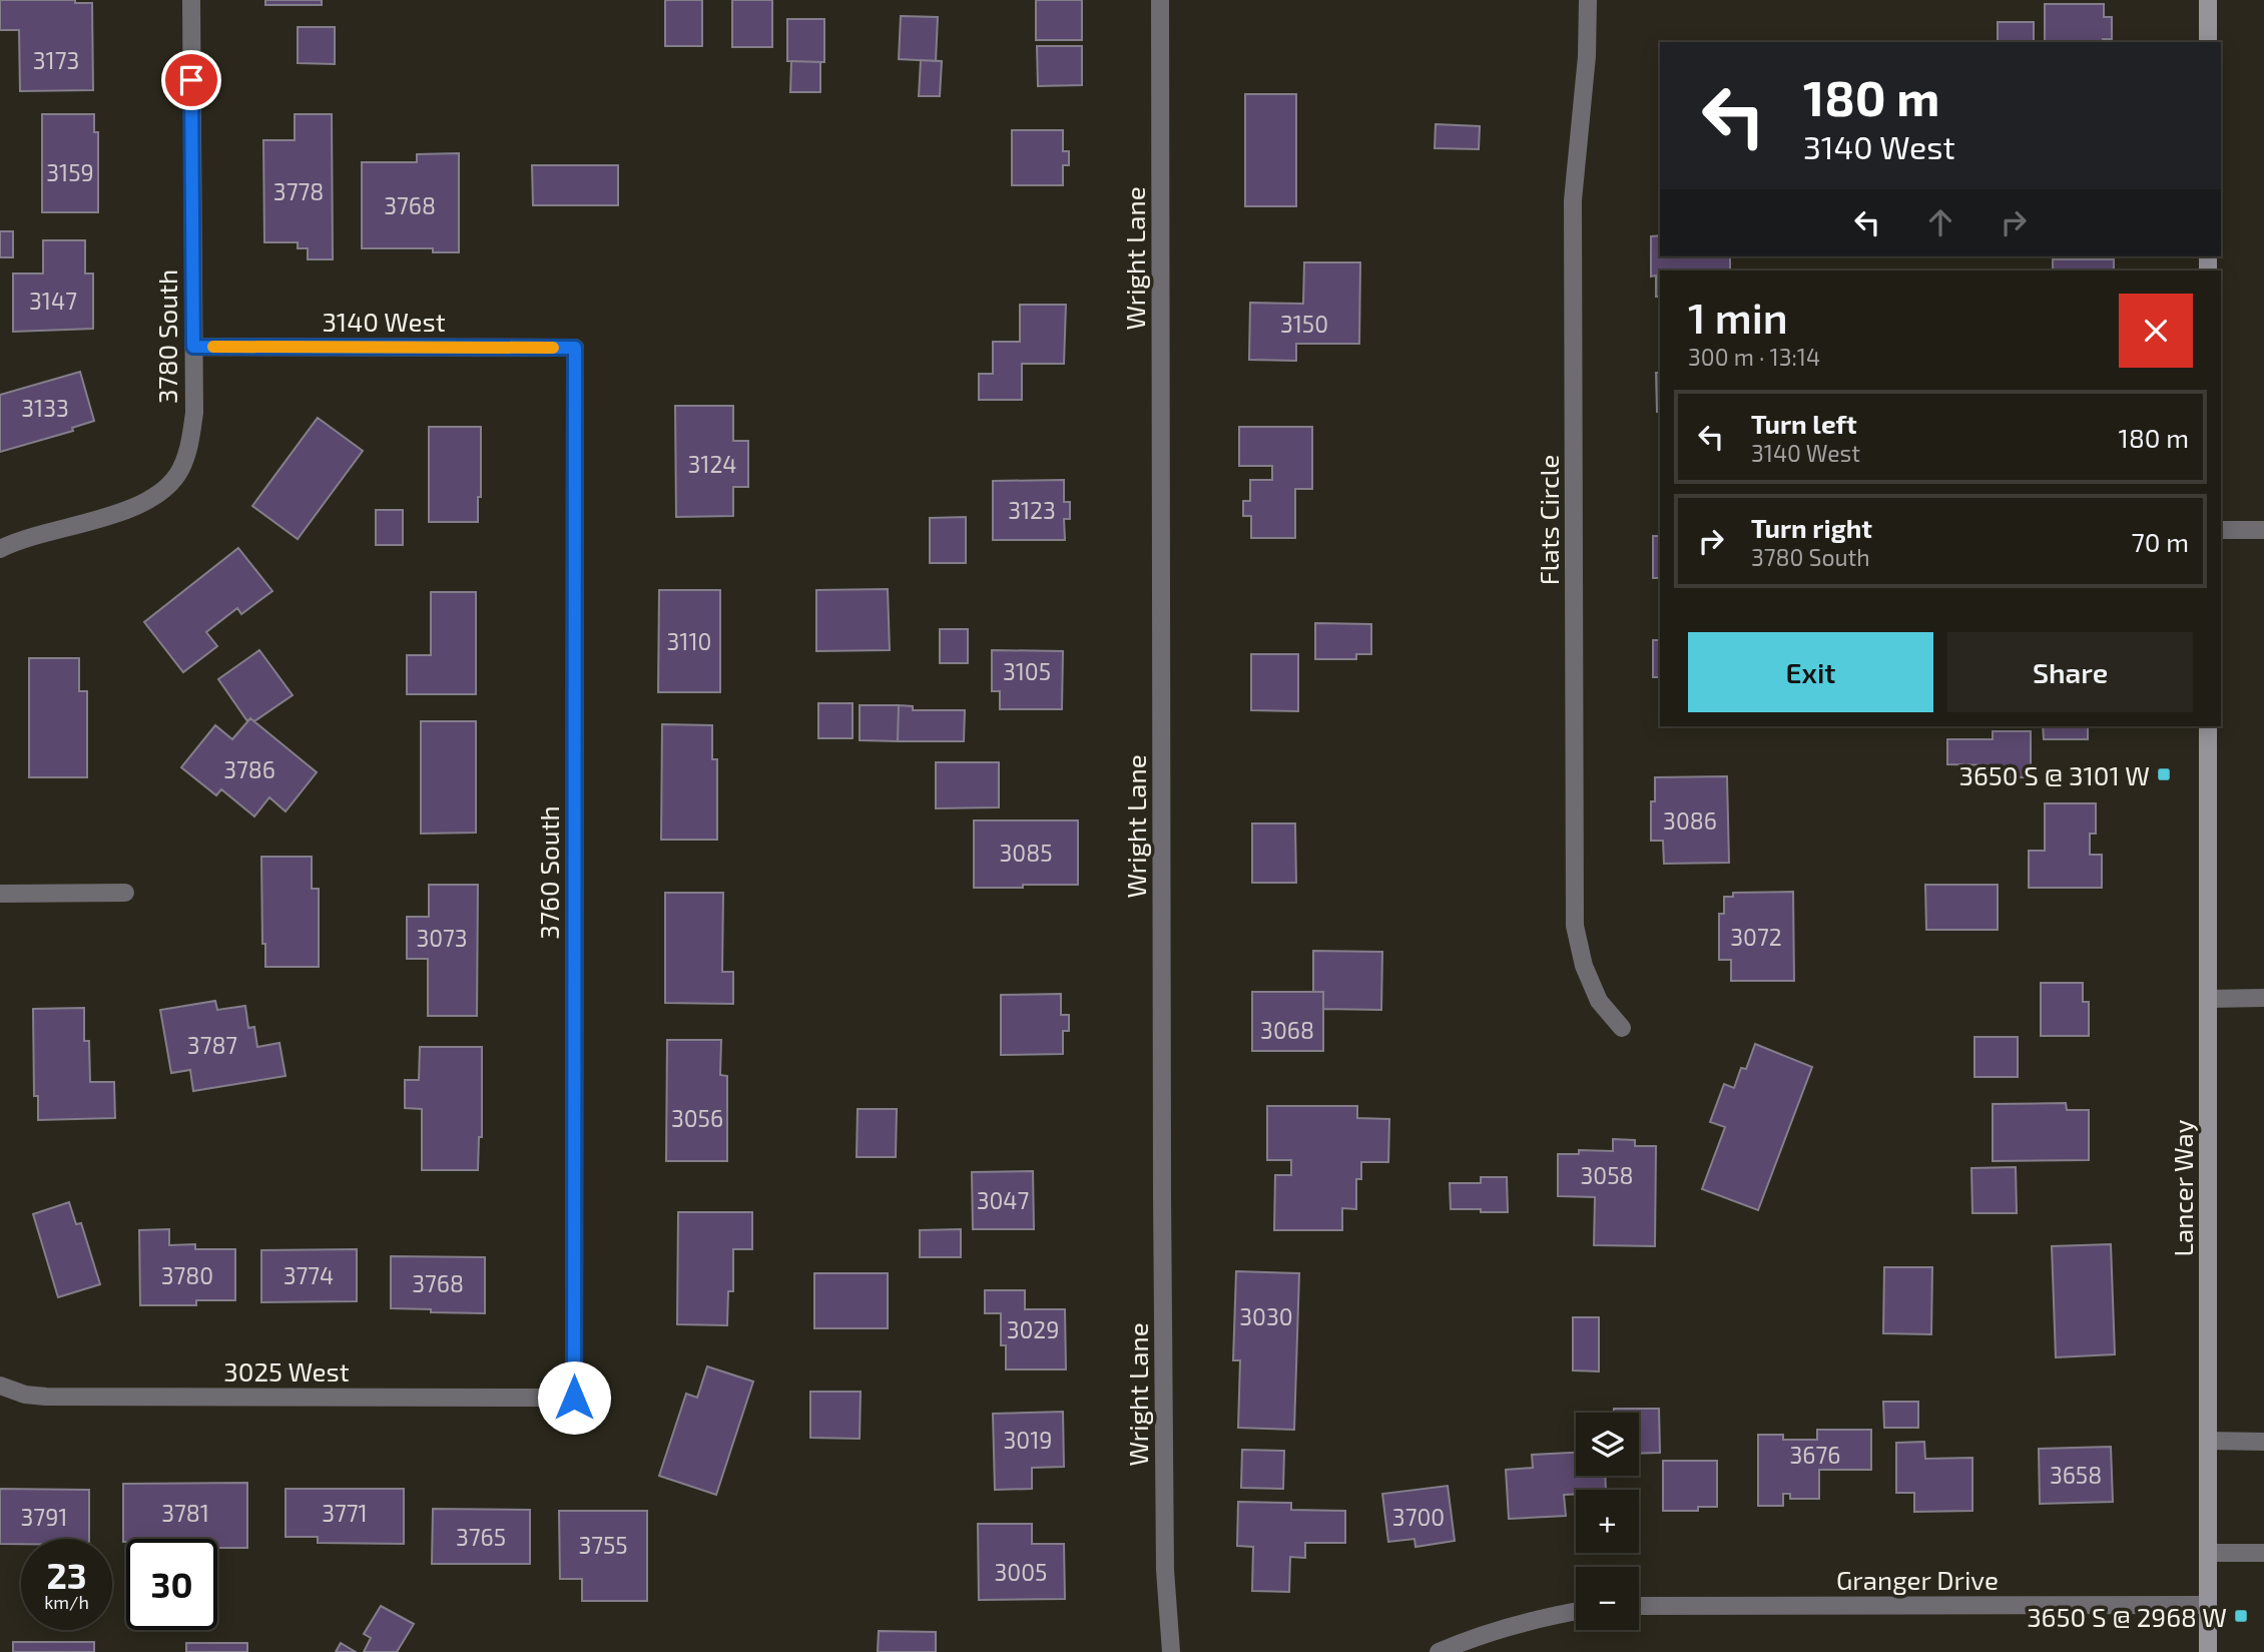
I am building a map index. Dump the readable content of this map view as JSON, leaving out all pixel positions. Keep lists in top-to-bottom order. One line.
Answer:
{"streets":{"street":["Wright Lane","3140 West","3780 South","Flats Circle","3760 South","Lancer Way","3025 West","Granger Drive"]},"crossings":[["3140 West","3780 South"],["3140 West","3760 South"],["3760 South","3025 West"],["Lancer Way","Granger Drive"]],"places":{"transit":["3650 S @ 3101 W","3650 S @ 2968 W"]},"house_numbers":["3173","3159","3778","3768","3147","3150","3133","3124","3123","3110","3105","3786","3086","3085","3072","3073","3068","3787","3056","3058","3047","3780","3774","3768","3030","3029","3019","3676","3658","3781","3771","3791","3700","3765","3755","3005"],"page":{"turn":["180 m","3140 West"],"heading":["1 min","300 m · 13:14"],"list":[{"name":"Turn left","note":"3140 West","value":"180 m"},{"name":"Turn right","note":"3780 South","value":"70 m"}],"buttons":["Exit","Share"],"map_buttons":["+","−"],"speed":"23 km/h","limit":"30"}}
